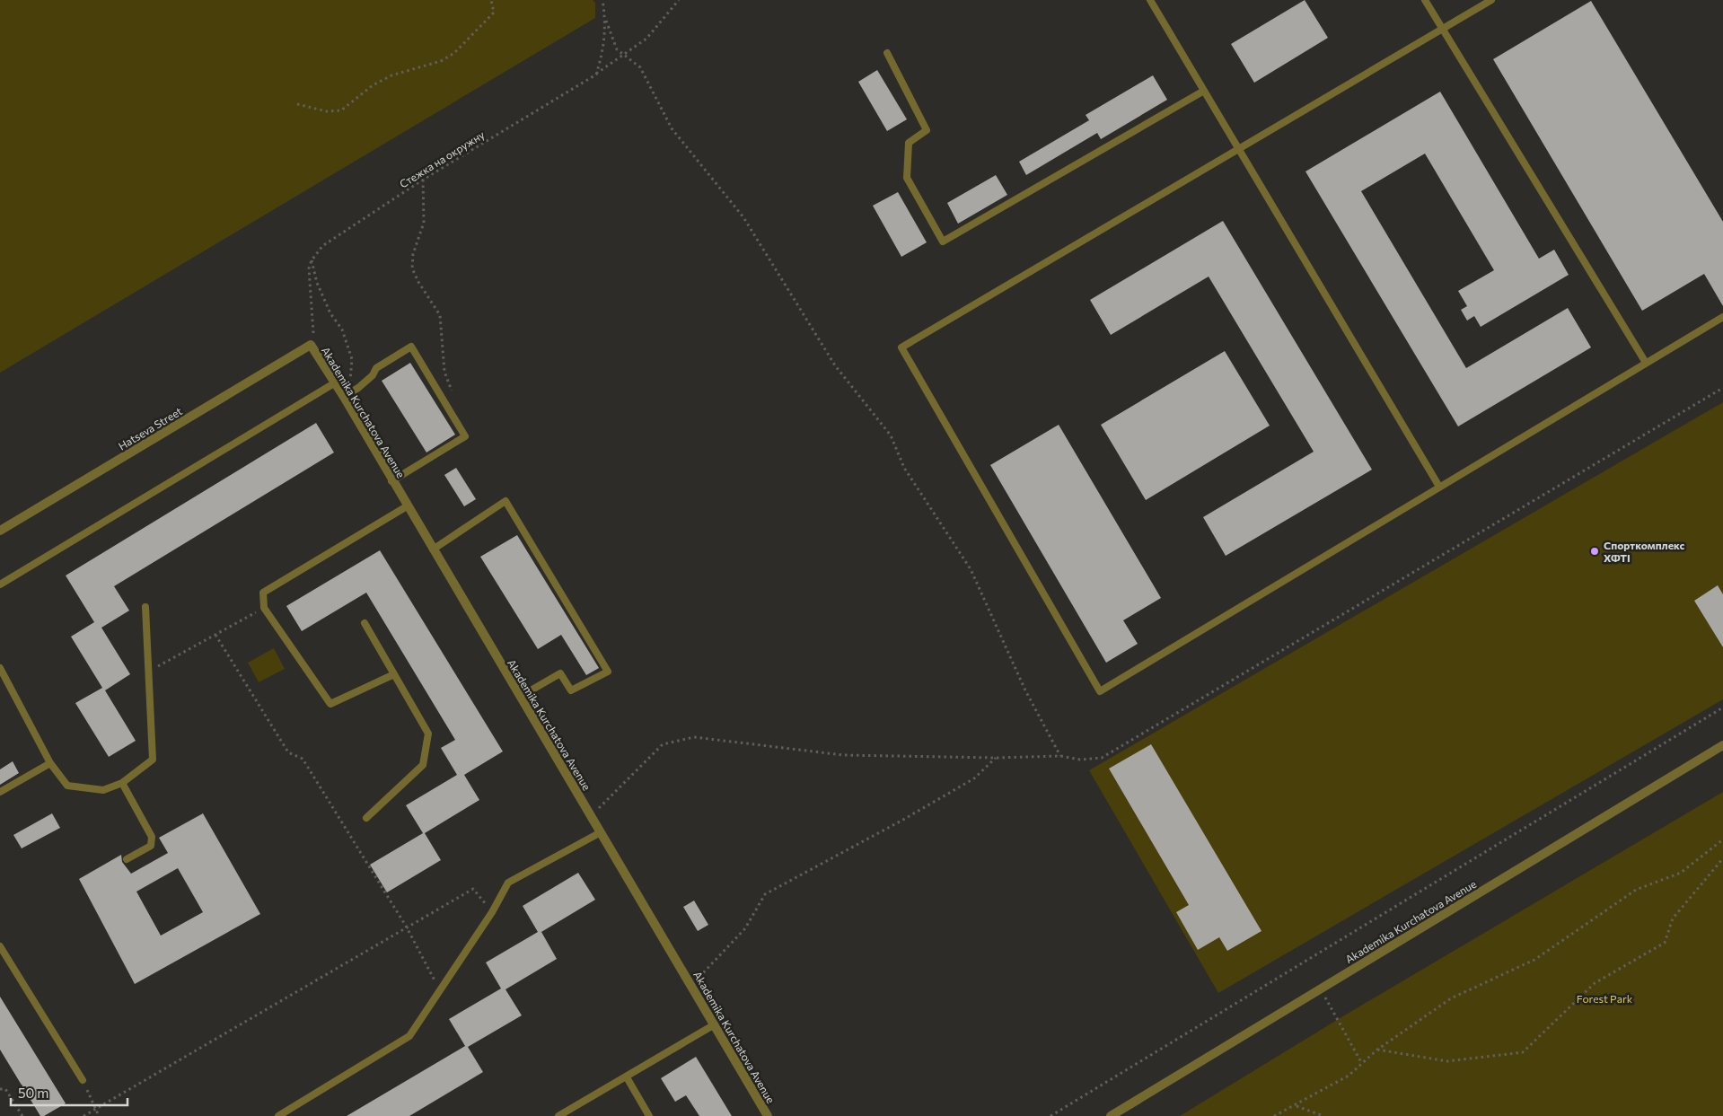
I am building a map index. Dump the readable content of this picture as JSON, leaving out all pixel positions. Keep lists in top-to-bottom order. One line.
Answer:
{"streets":{"street":["Akademika Kurchatova Avenue","Hatseva Street"],"path":["Стежка на окружну"]},"crossings":[["Akademika Kurchatova Avenue","Hatseva Street"]],"parks":["Forest Park"],"places":["Спорткомплекс ХФТІ"],"scale_bar":"50 m"}
